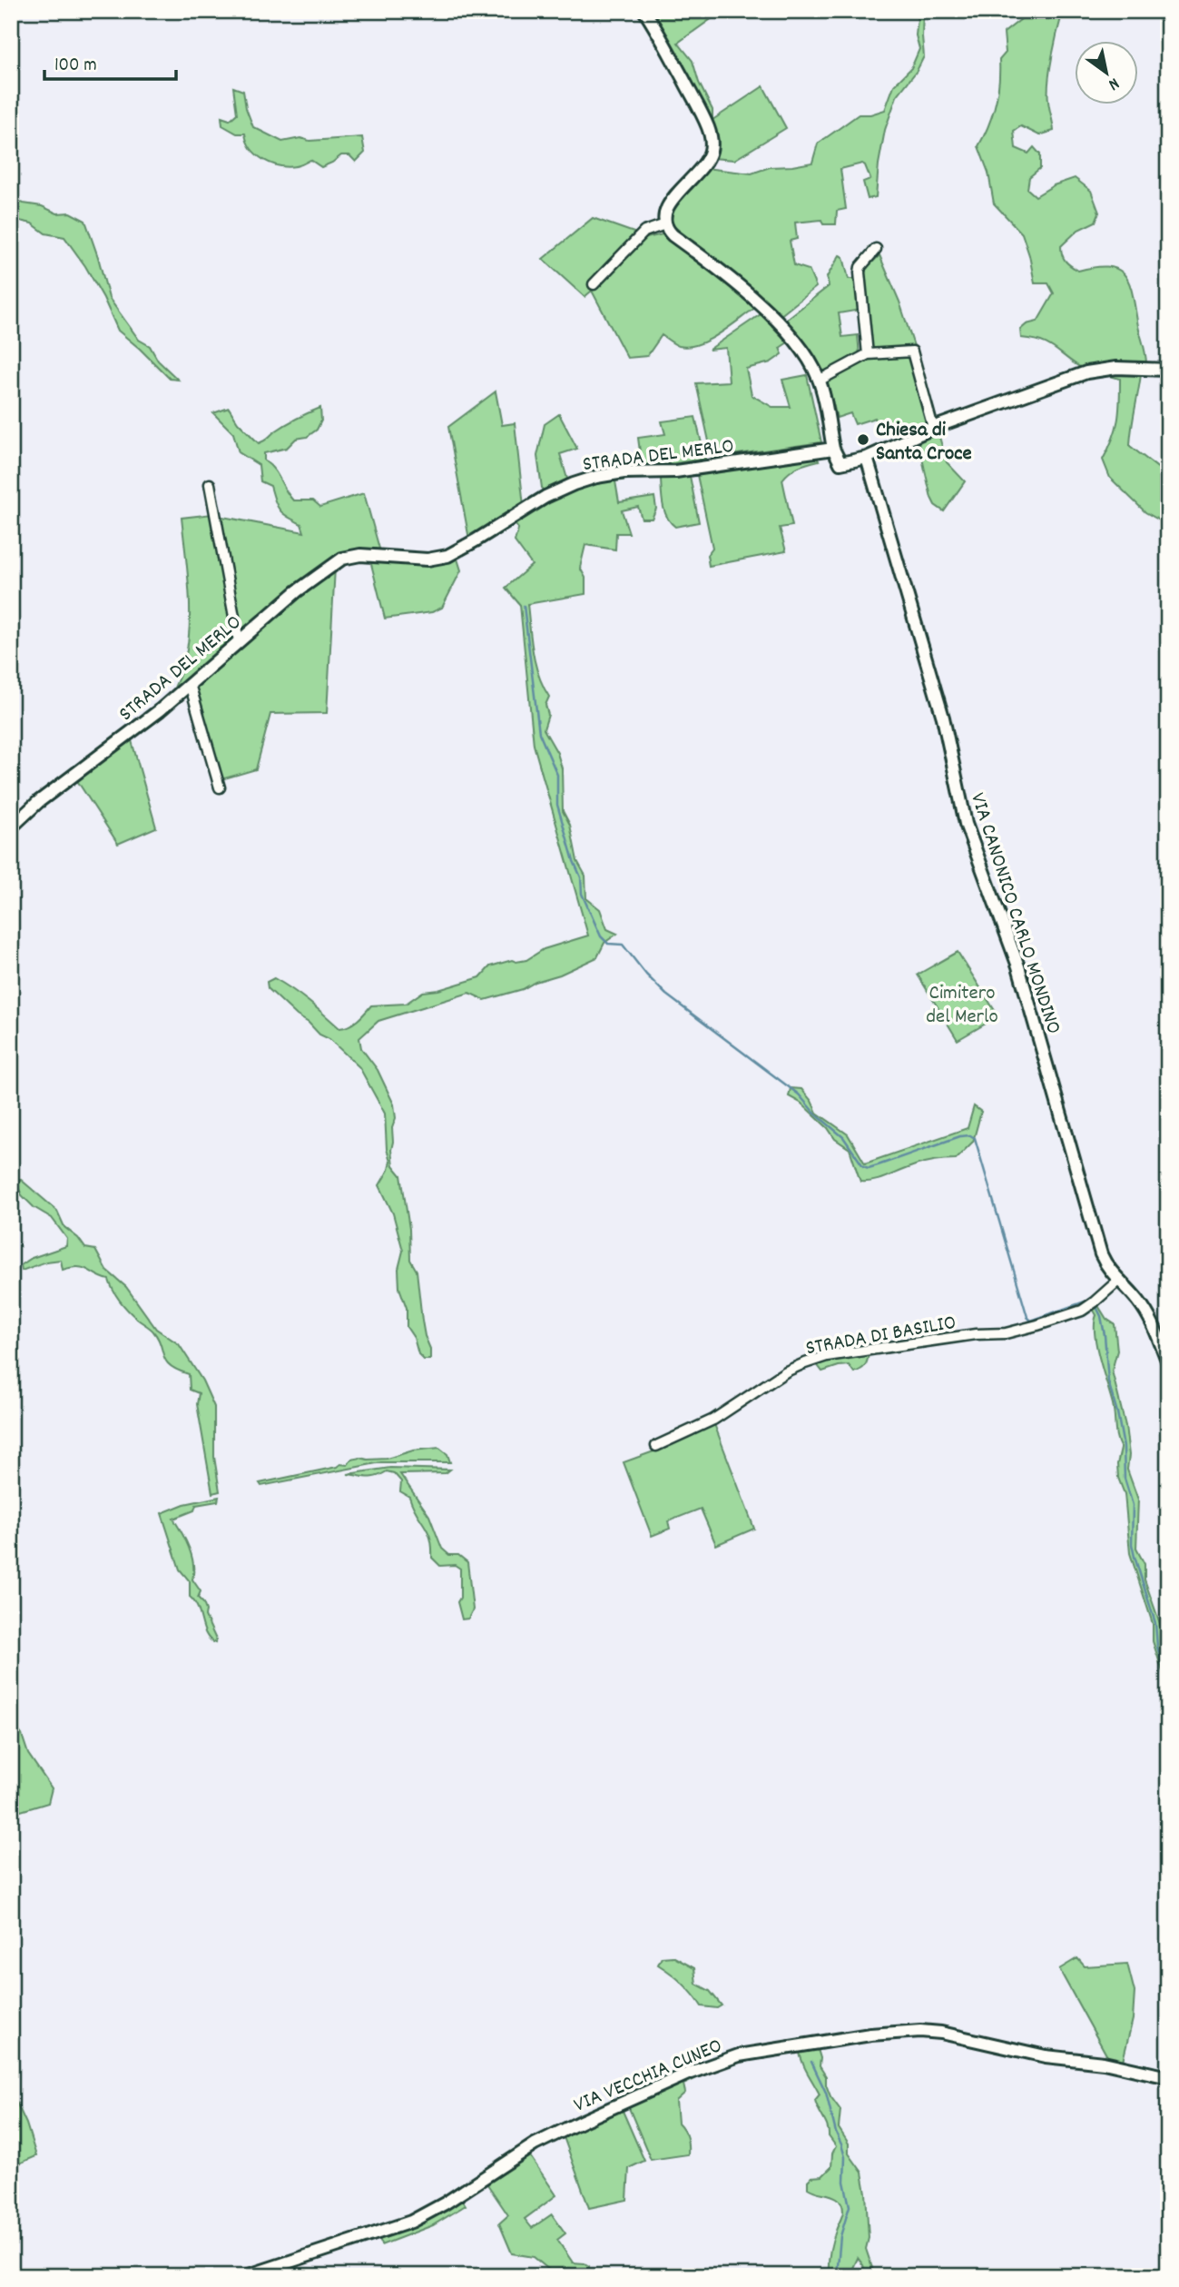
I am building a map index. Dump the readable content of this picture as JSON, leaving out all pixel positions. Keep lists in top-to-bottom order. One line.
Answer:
{"streets":{"street":["STRADA DEL MERLO","VIA CANONICO CARLO MONDINO","STRADA DI BASILIO","VIA VECCHIA CUNEO"]},"crossings":[["VIA CANONICO CARLO MONDINO","STRADA DI BASILIO"]],"parks":["Cimitero del Merlo"],"places":["Chiesa di Santa Croce"],"scale_bar":"100 m","north":"bottom right"}
